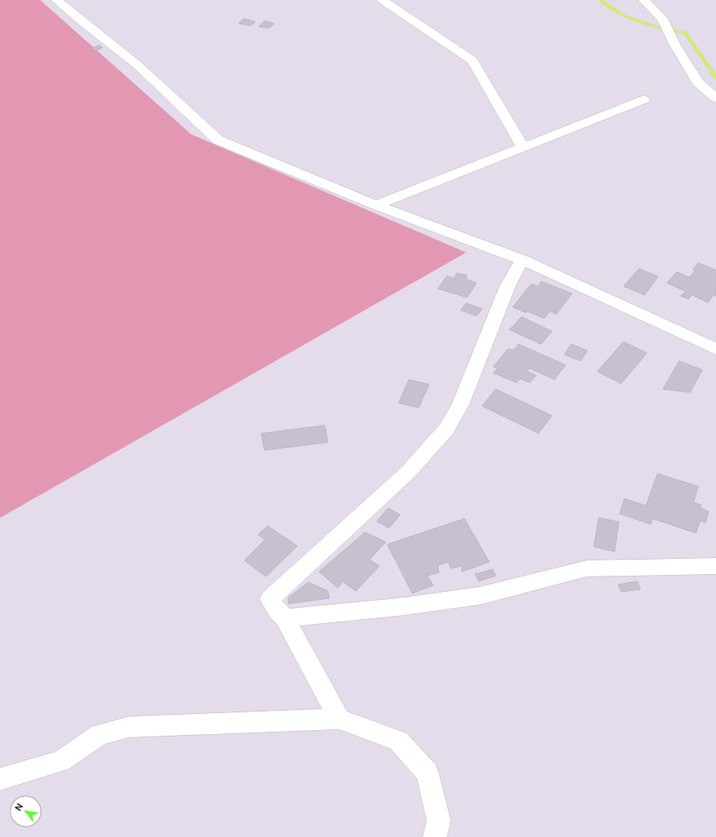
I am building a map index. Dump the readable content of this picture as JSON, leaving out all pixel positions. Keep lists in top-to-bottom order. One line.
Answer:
{"north":"top left"}
